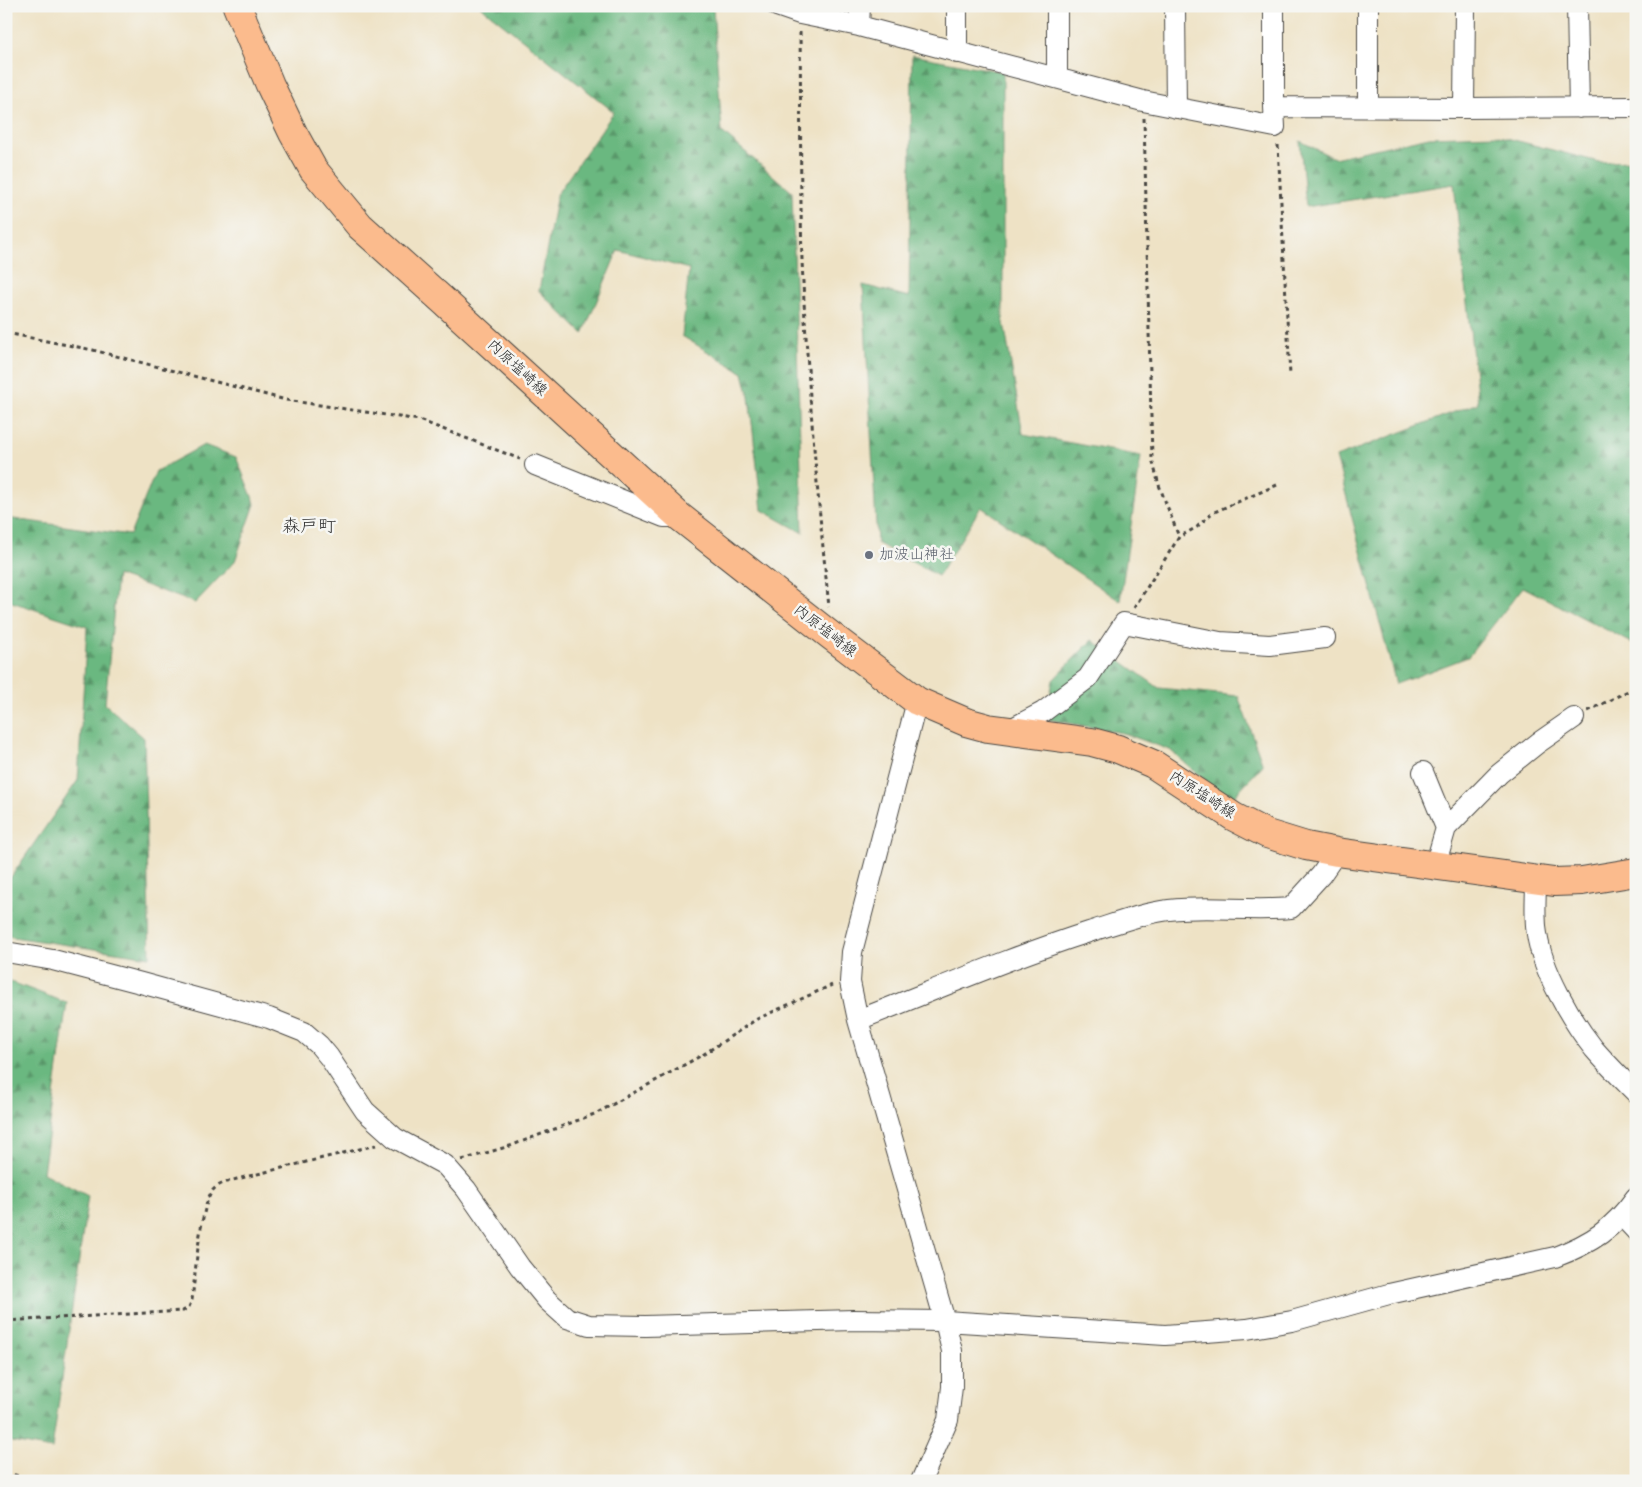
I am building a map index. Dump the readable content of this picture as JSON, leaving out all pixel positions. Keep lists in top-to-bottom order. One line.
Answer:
{"streets":{"main road":["内原塩崎線"]},"districts":["森戸町"],"places":["加波山神社"]}
